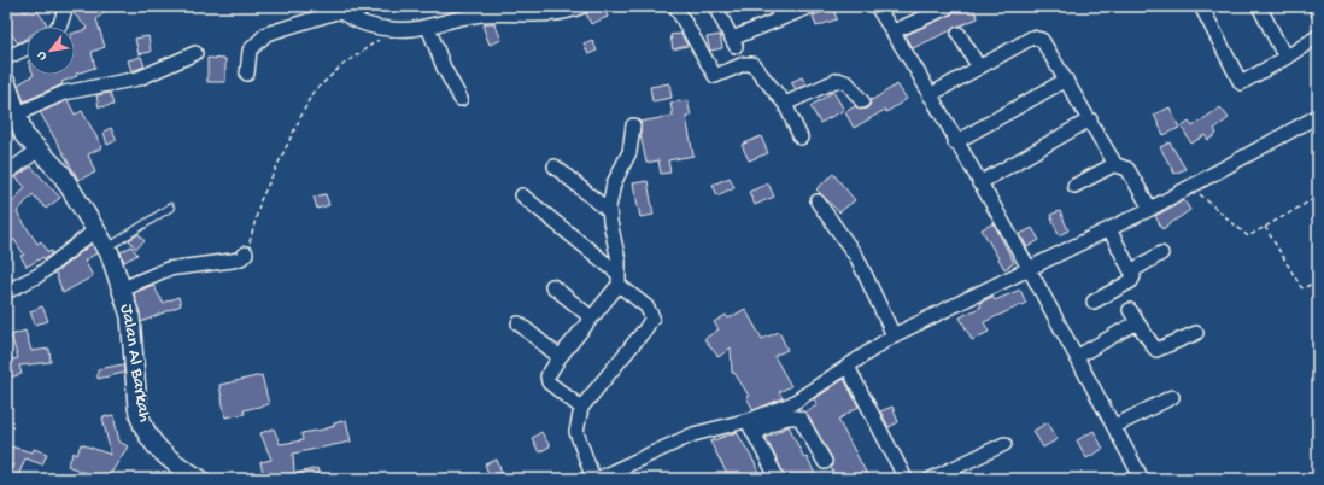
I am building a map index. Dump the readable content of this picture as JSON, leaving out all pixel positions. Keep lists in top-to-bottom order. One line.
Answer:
{"streets":{"street":["Jalan Al Barkah"]},"north":"bottom left"}
